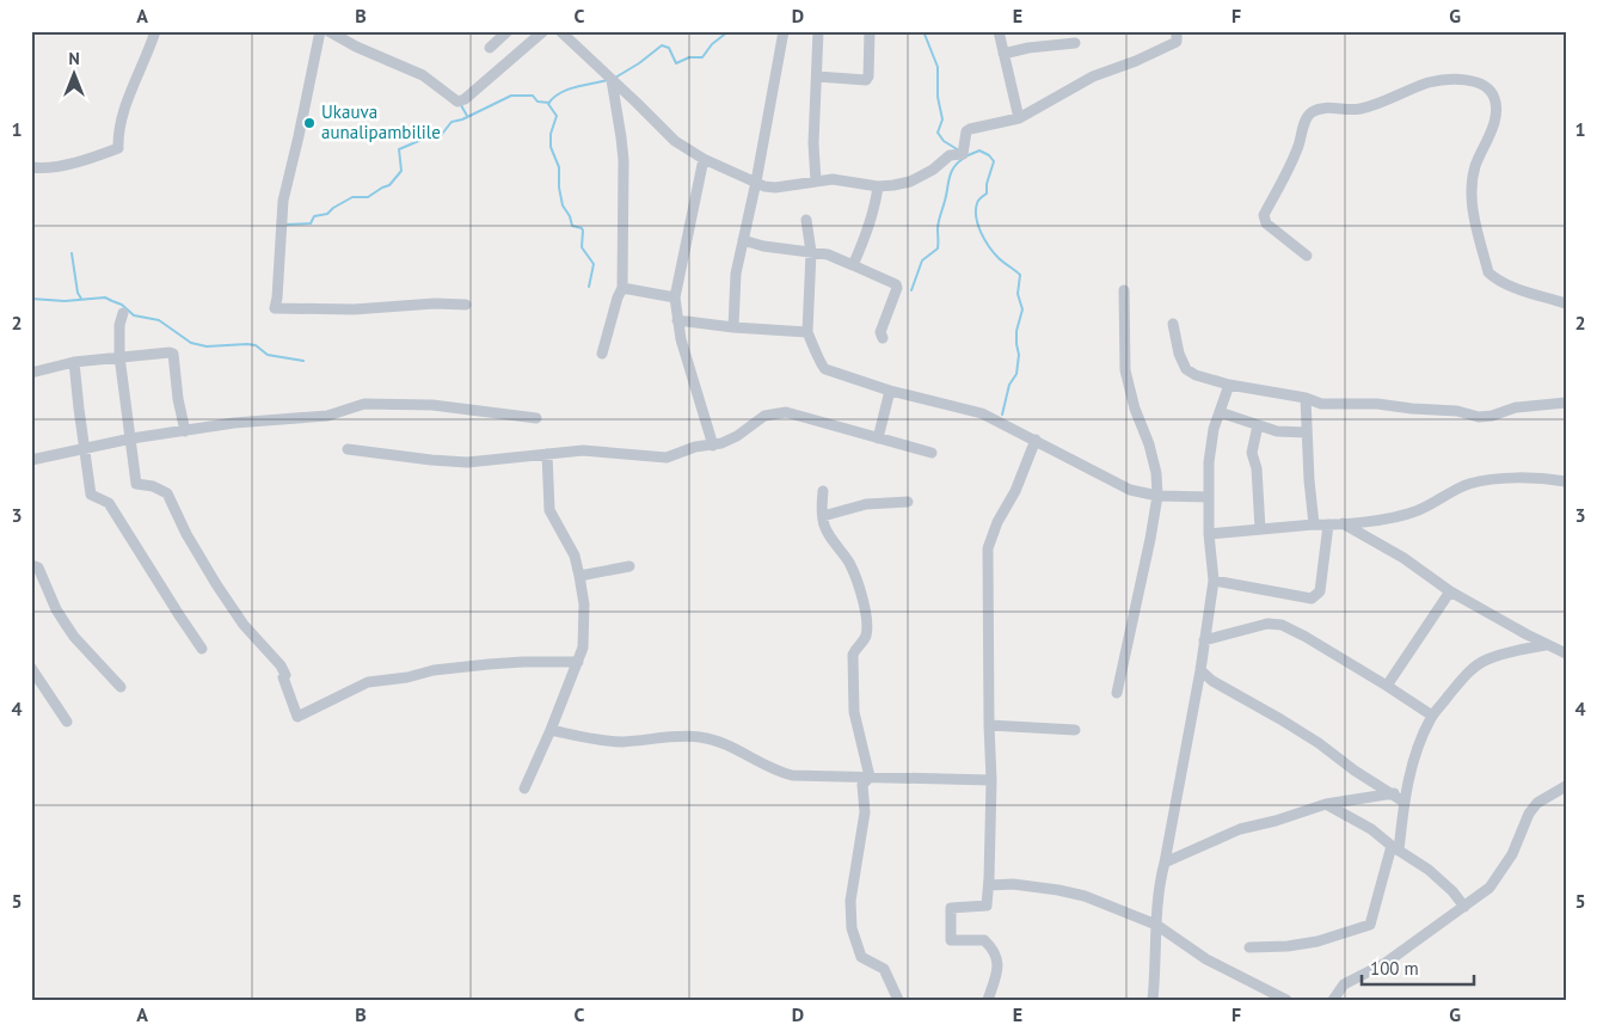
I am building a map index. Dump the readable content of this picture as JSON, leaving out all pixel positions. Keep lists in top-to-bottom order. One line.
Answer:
{"places":["Ukauva aunalipambilile"],"scale_bar":"100 m","north":"top","grid":{"columns":["A","B","C","D","E","F","G"],"rows":["1","2","3","4","5"]}}
